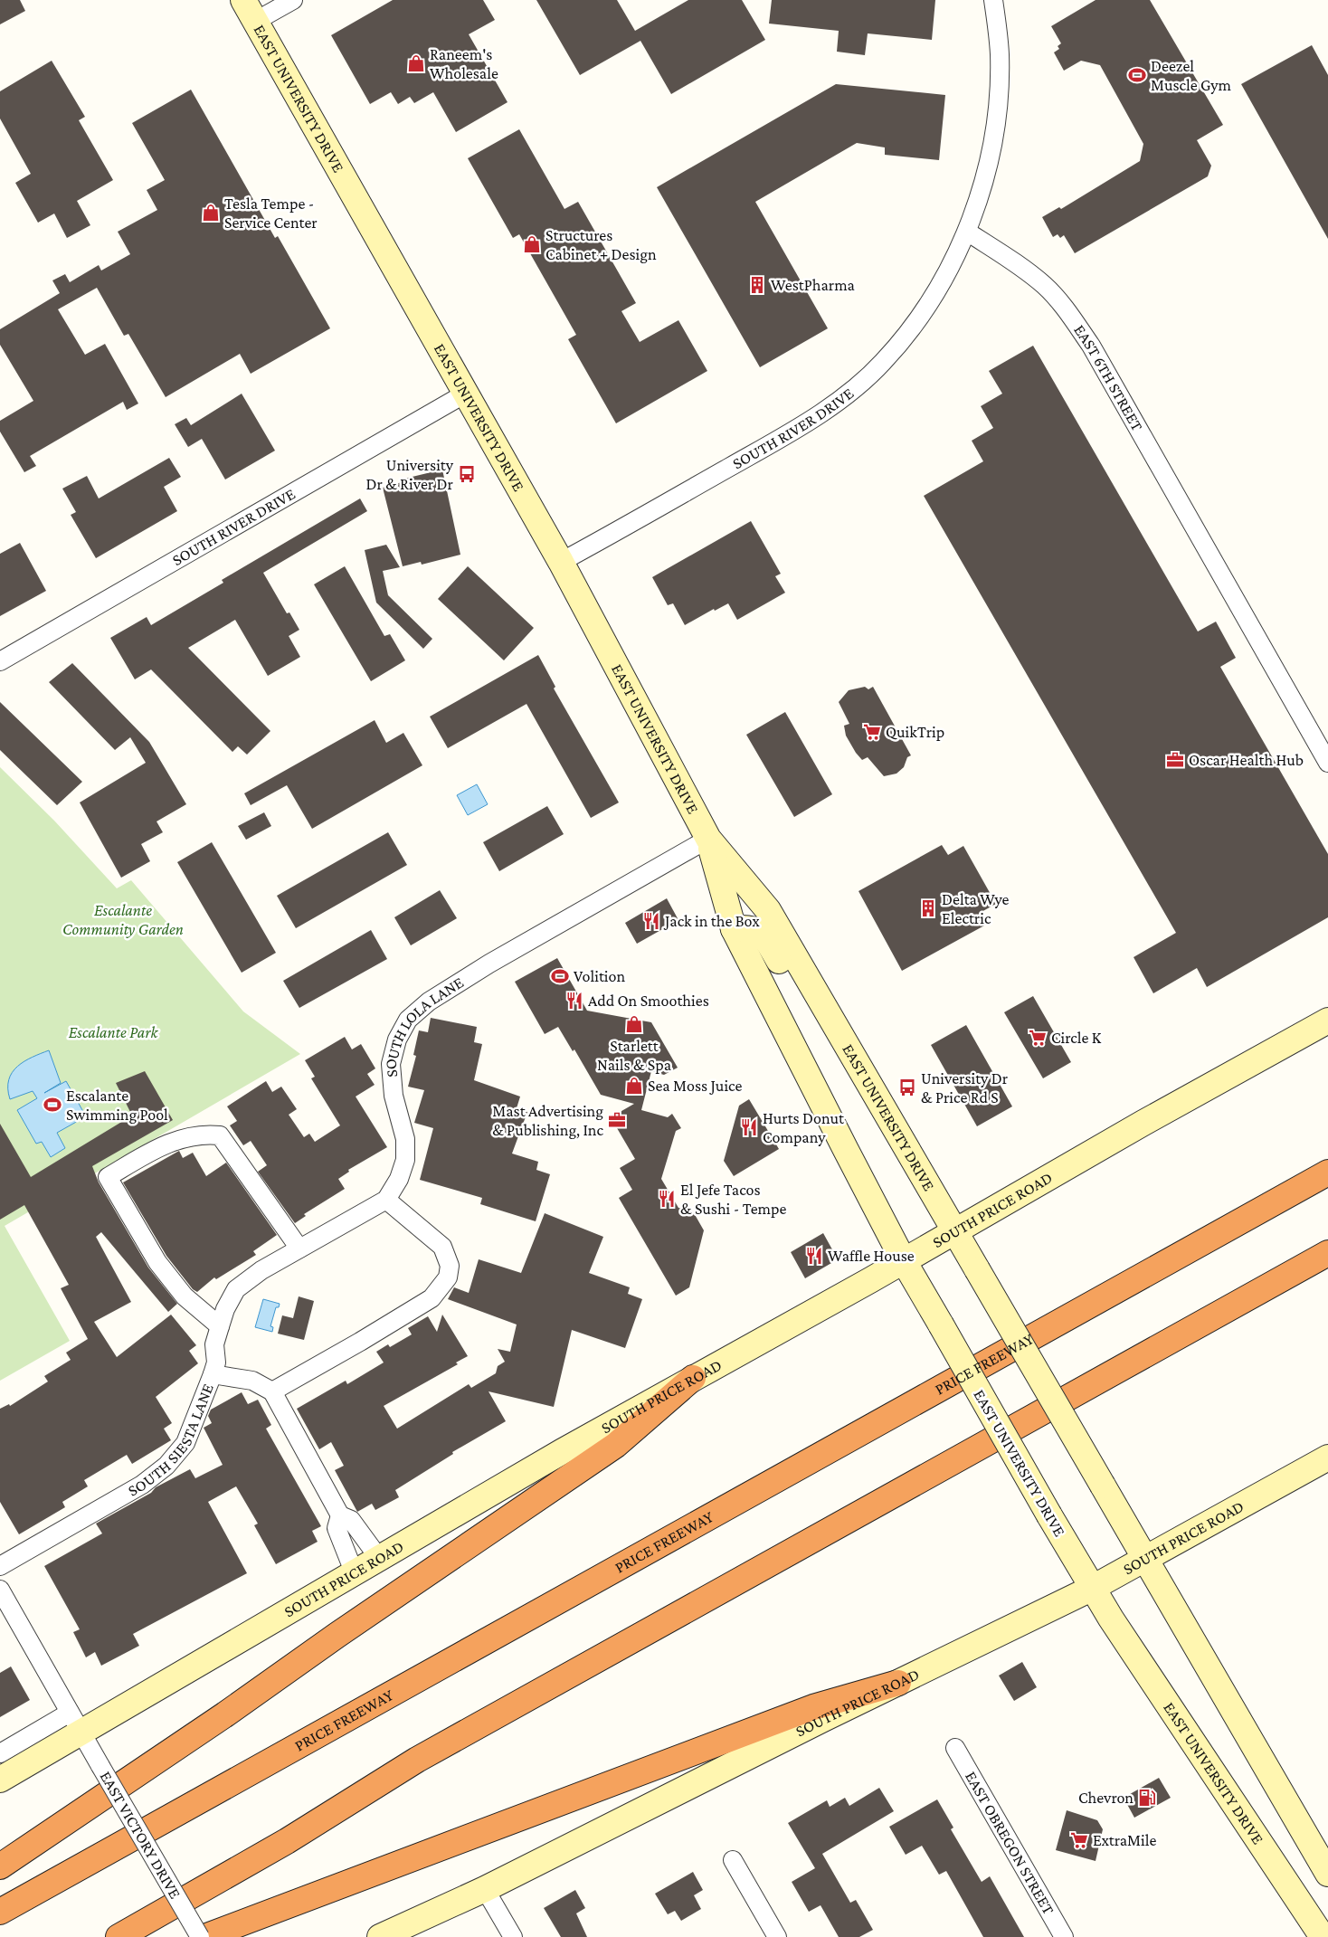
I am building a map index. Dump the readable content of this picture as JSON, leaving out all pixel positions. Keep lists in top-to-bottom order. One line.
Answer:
{"streets":{"highway":["PRICE FREEWAY"],"main road":["EAST UNIVERSITY DRIVE","SOUTH PRICE ROAD"],"street":["EAST 6TH STREET","SOUTH RIVER DRIVE","SOUTH LOLA LANE","SOUTH SIESTA LANE","EAST VICTORY DRIVE","EAST OBREGON STREET"]},"crossings":[["EAST UNIVERSITY DRIVE","SOUTH RIVER DRIVE"],["EAST UNIVERSITY DRIVE","SOUTH LOLA LANE"],["EAST UNIVERSITY DRIVE","SOUTH PRICE ROAD"],["EAST 6TH STREET","SOUTH RIVER DRIVE"],["SOUTH LOLA LANE","SOUTH SIESTA LANE"],["SOUTH PRICE ROAD","EAST VICTORY DRIVE"]],"parks":["Escalante Community Garden","Escalante Park"],"places":{"shop":["Raneem's Wholesale","Tesla Tempe - Service Center","Structures Cabinet + Design","Starlett Nails & Spa","Sea Moss Juice"],"sports":["Deezel Muscle Gym","Volition","Escalante Swimming Pool"],"building":["WestPharma","Delta Wye Electric"],"bus stop":["University Dr & River Dr","University Dr & Price Rd S"],"supermarket":["QuikTrip","Circle K","ExtraMile"],"office":["Oscar Health Hub","Mast Advertising & Publishing, Inc"],"restaurant":["Jack in the Box","Add On Smoothies","Hurts Donut Company","El Jefe Tacos & Sushi - Tempe","Waffle House"],"fuel station":["Chevron"]}}
